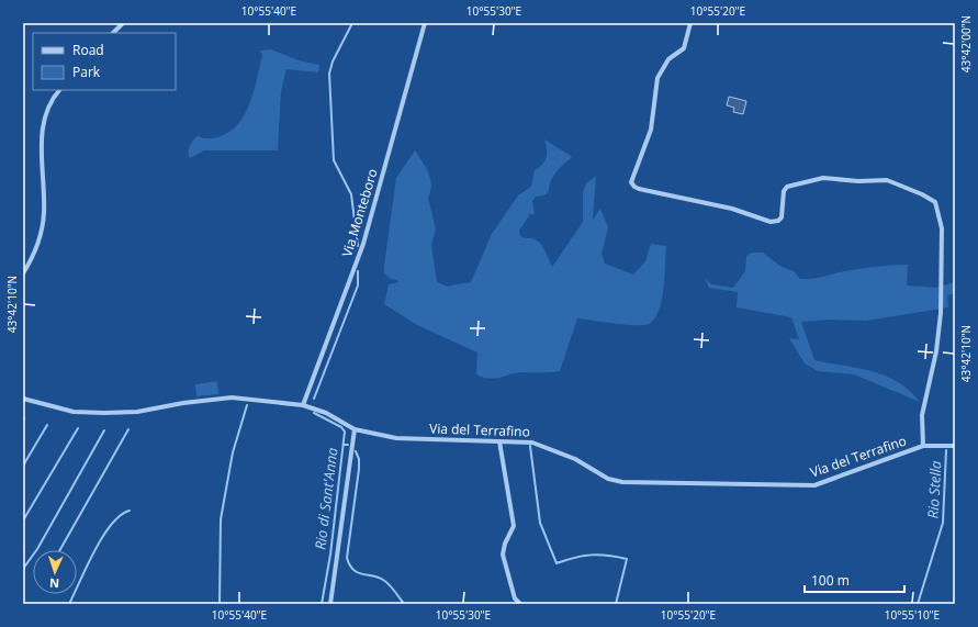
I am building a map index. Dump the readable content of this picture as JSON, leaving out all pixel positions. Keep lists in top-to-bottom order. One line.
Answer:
{"streets":{"street":["Via Monteboro","Via del Terrafino"]},"crossings":[["Via Monteboro","Via del Terrafino"]],"water":["Rio Stella","Rio di Sant'Anna"],"legend":["Road","Park"],"scale_bar":"100 m","north":"bottom","coordinates":["10°55'40\"E","10°55'30\"E","10°55'20\"E","43°42'00\"N","43°42'10\"N","10°55'10\"E"]}
